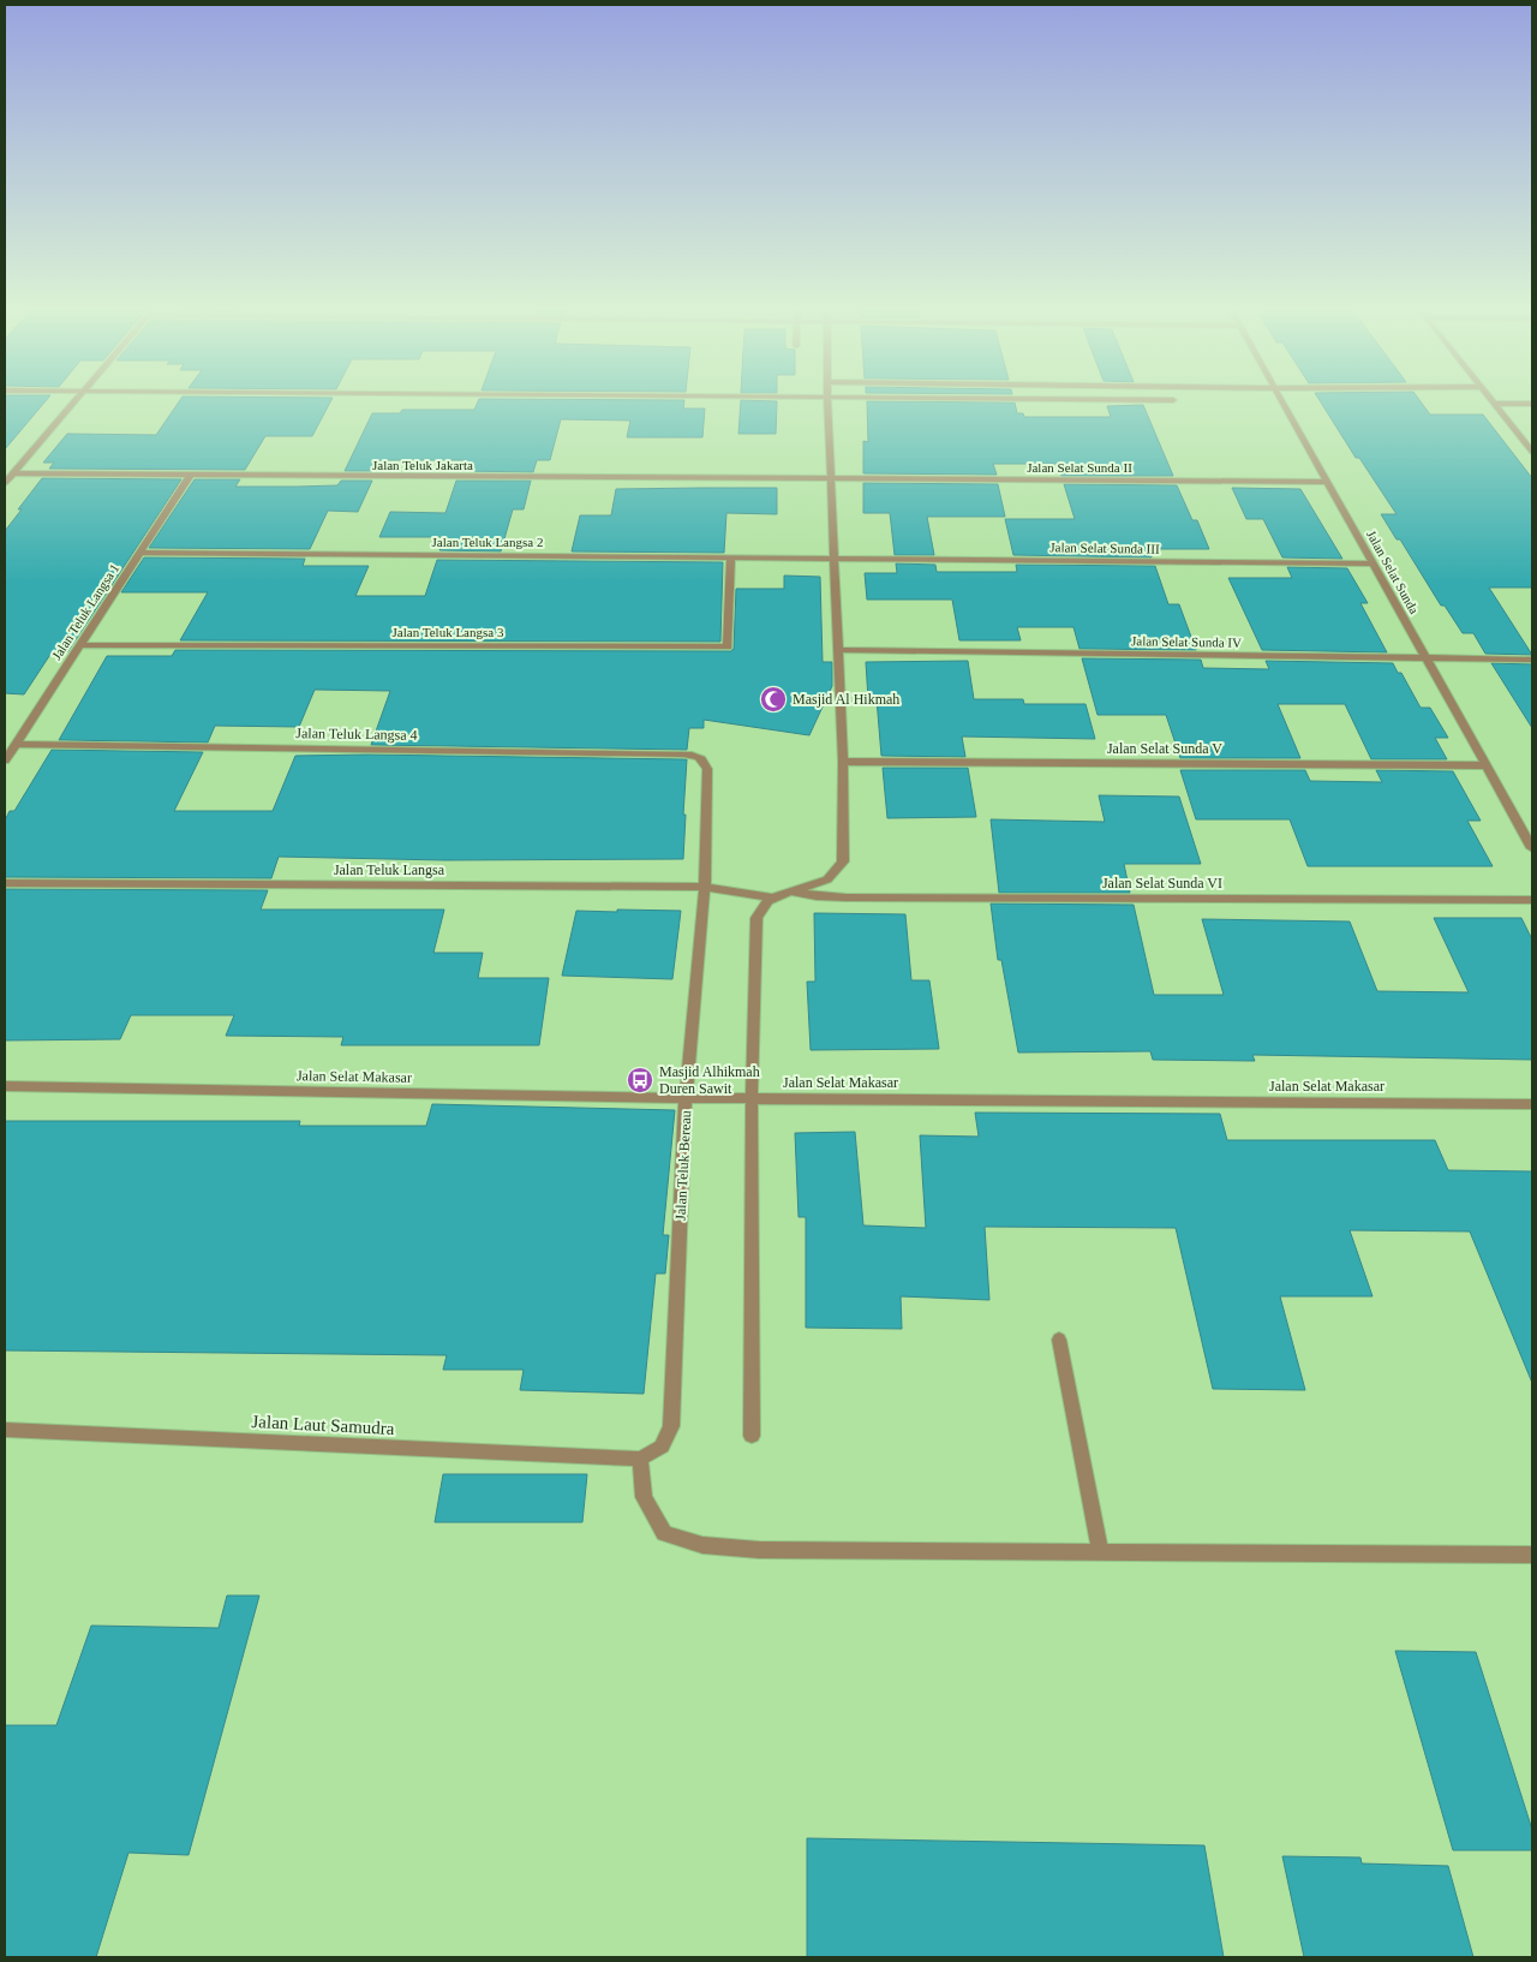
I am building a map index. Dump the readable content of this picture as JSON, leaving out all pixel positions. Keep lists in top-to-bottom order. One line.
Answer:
{"streets":{"street":["Jalan Teluk Jakarta","Jalan Selat Sunda II","Jalan Teluk Langsa 2","Jalan Selat Sunda III","Jalan Selat Sunda","Jalan Teluk Langsa 1","Jalan Teluk Langsa 3","Jalan Selat Sunda IV","Jalan Teluk Langsa 4","Jalan Selat Sunda V","Jalan Teluk Langsa","Jalan Selat Sunda VI","Jalan Selat Makasar","Jalan Teluk Bereau","Jalan Laut Samudra"]},"crossings":[["Jalan Teluk Jakarta","Jalan Selat Sunda II"],["Jalan Teluk Jakarta","Jalan Teluk Langsa 1"],["Jalan Selat Sunda II","Jalan Selat Sunda"],["Jalan Teluk Langsa 2","Jalan Selat Sunda III"],["Jalan Teluk Langsa 2","Jalan Teluk Langsa 1"],["Jalan Teluk Langsa 2","Jalan Teluk Langsa 3"],["Jalan Selat Sunda III","Jalan Selat Sunda"],["Jalan Selat Sunda","Jalan Selat Sunda IV"],["Jalan Selat Sunda","Jalan Selat Sunda V"],["Jalan Teluk Langsa 1","Jalan Teluk Langsa 3"],["Jalan Teluk Langsa 1","Jalan Teluk Langsa 4"],["Jalan Teluk Langsa 4","Jalan Teluk Bereau"],["Jalan Teluk Langsa","Jalan Teluk Bereau"],["Jalan Selat Makasar","Jalan Teluk Bereau"],["Jalan Teluk Bereau","Jalan Laut Samudra"]],"places":{"mosque":["Masjid Al Hikmah"],"bus stop":["Masjid Alhikmah Duren Sawit"]}}
